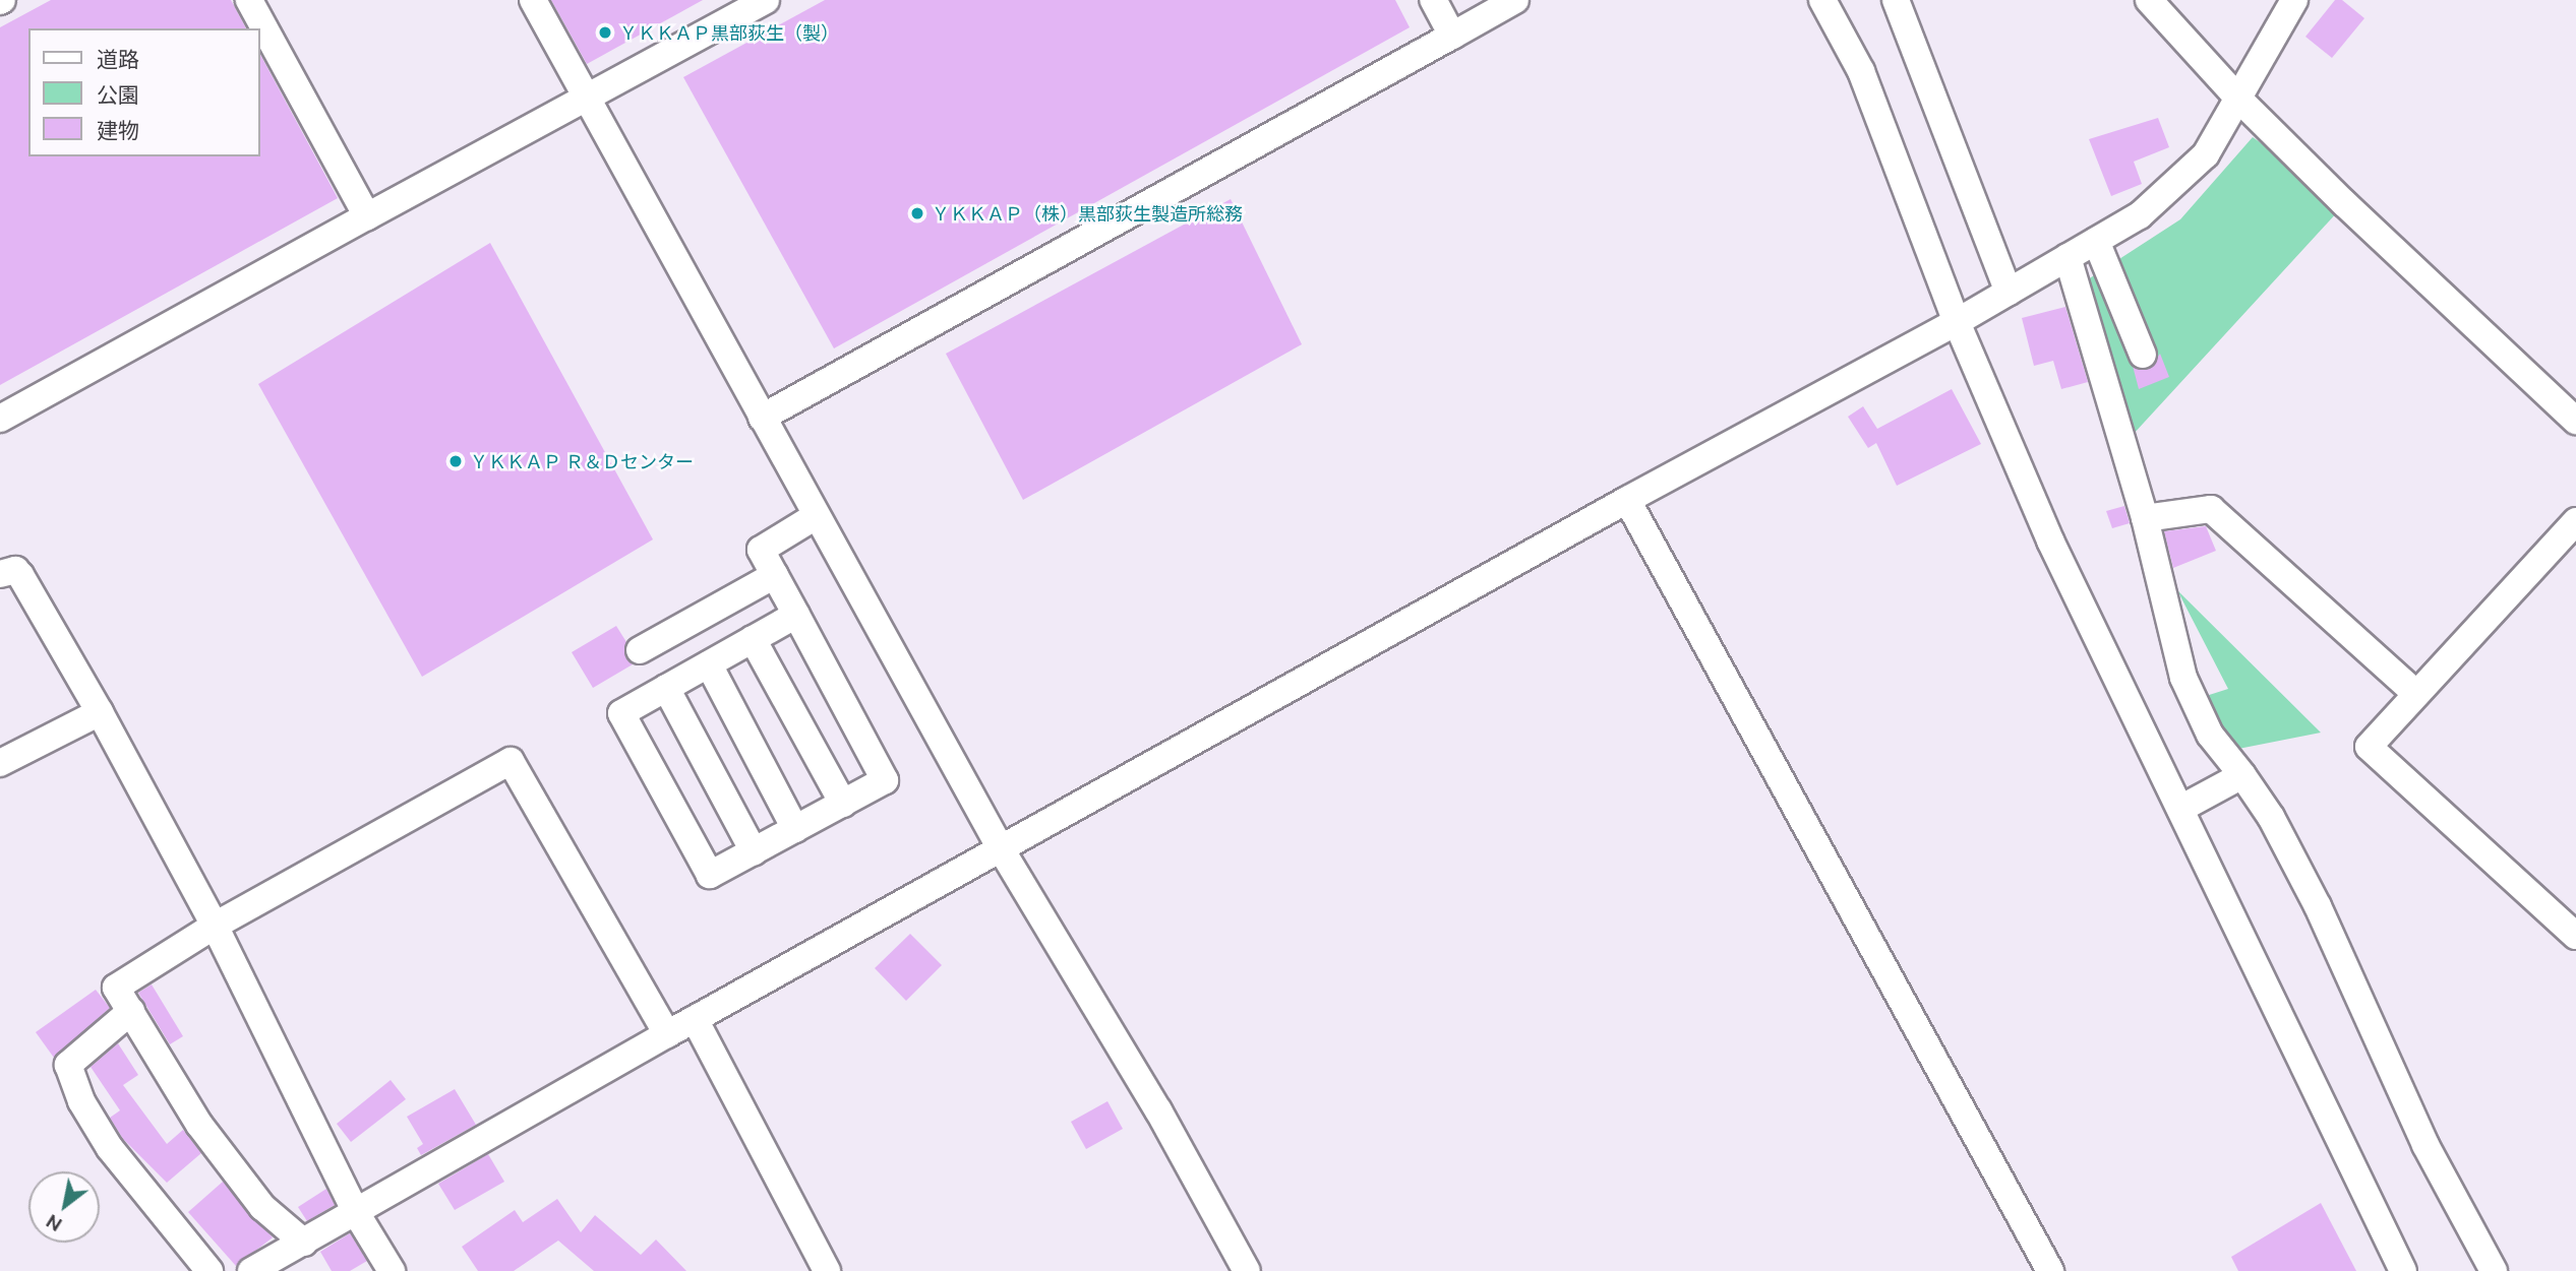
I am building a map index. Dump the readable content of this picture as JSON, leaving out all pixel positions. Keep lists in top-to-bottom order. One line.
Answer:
{"places":["ＹＫＫＡＰ黒部荻生（製）","ＹＫＫＡＰ（株）黒部荻生製造所総務","ＹＫＫＡＰ Ｒ＆Ｄセンター"],"legend":["道路","公園","建物"],"north":"bottom left"}
